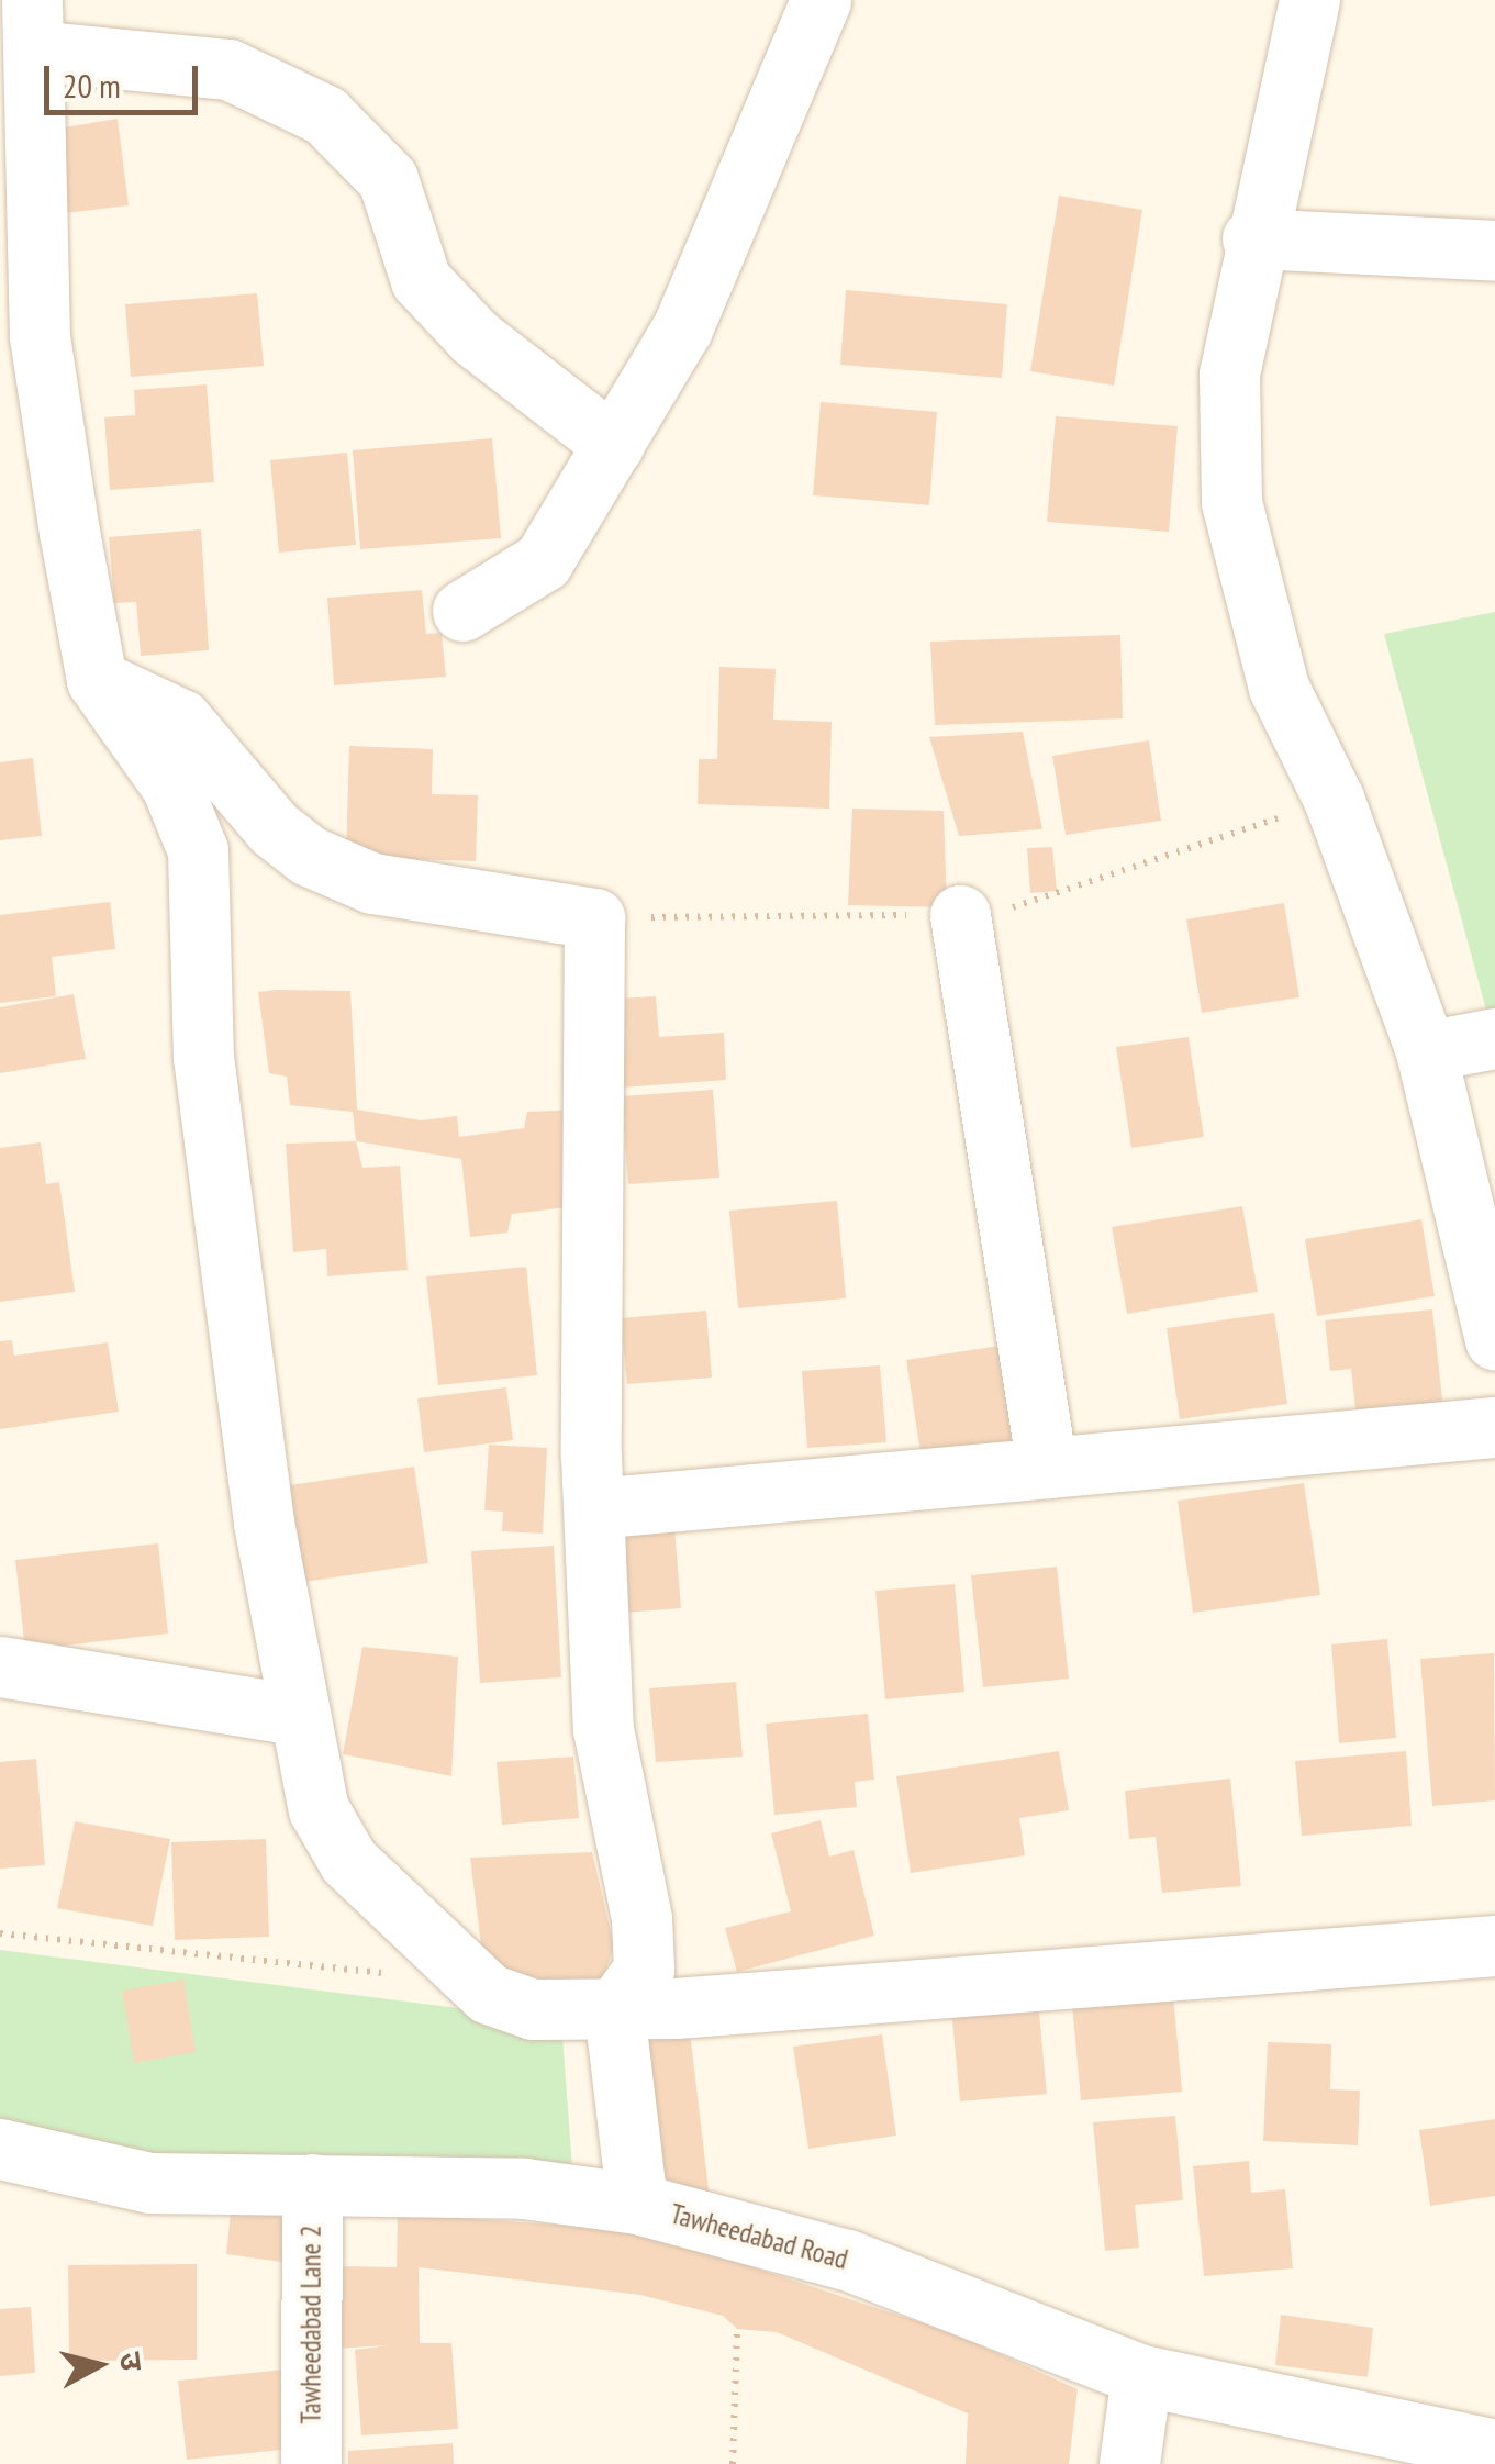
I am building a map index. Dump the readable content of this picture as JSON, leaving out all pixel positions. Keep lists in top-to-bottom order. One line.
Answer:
{"streets":{"street":["Tawheedabad Road","Tawheedabad Lane 2"]},"crossings":[["Tawheedabad Road","Tawheedabad Lane 2"]],"scale_bar":"20 m","north":"right"}
